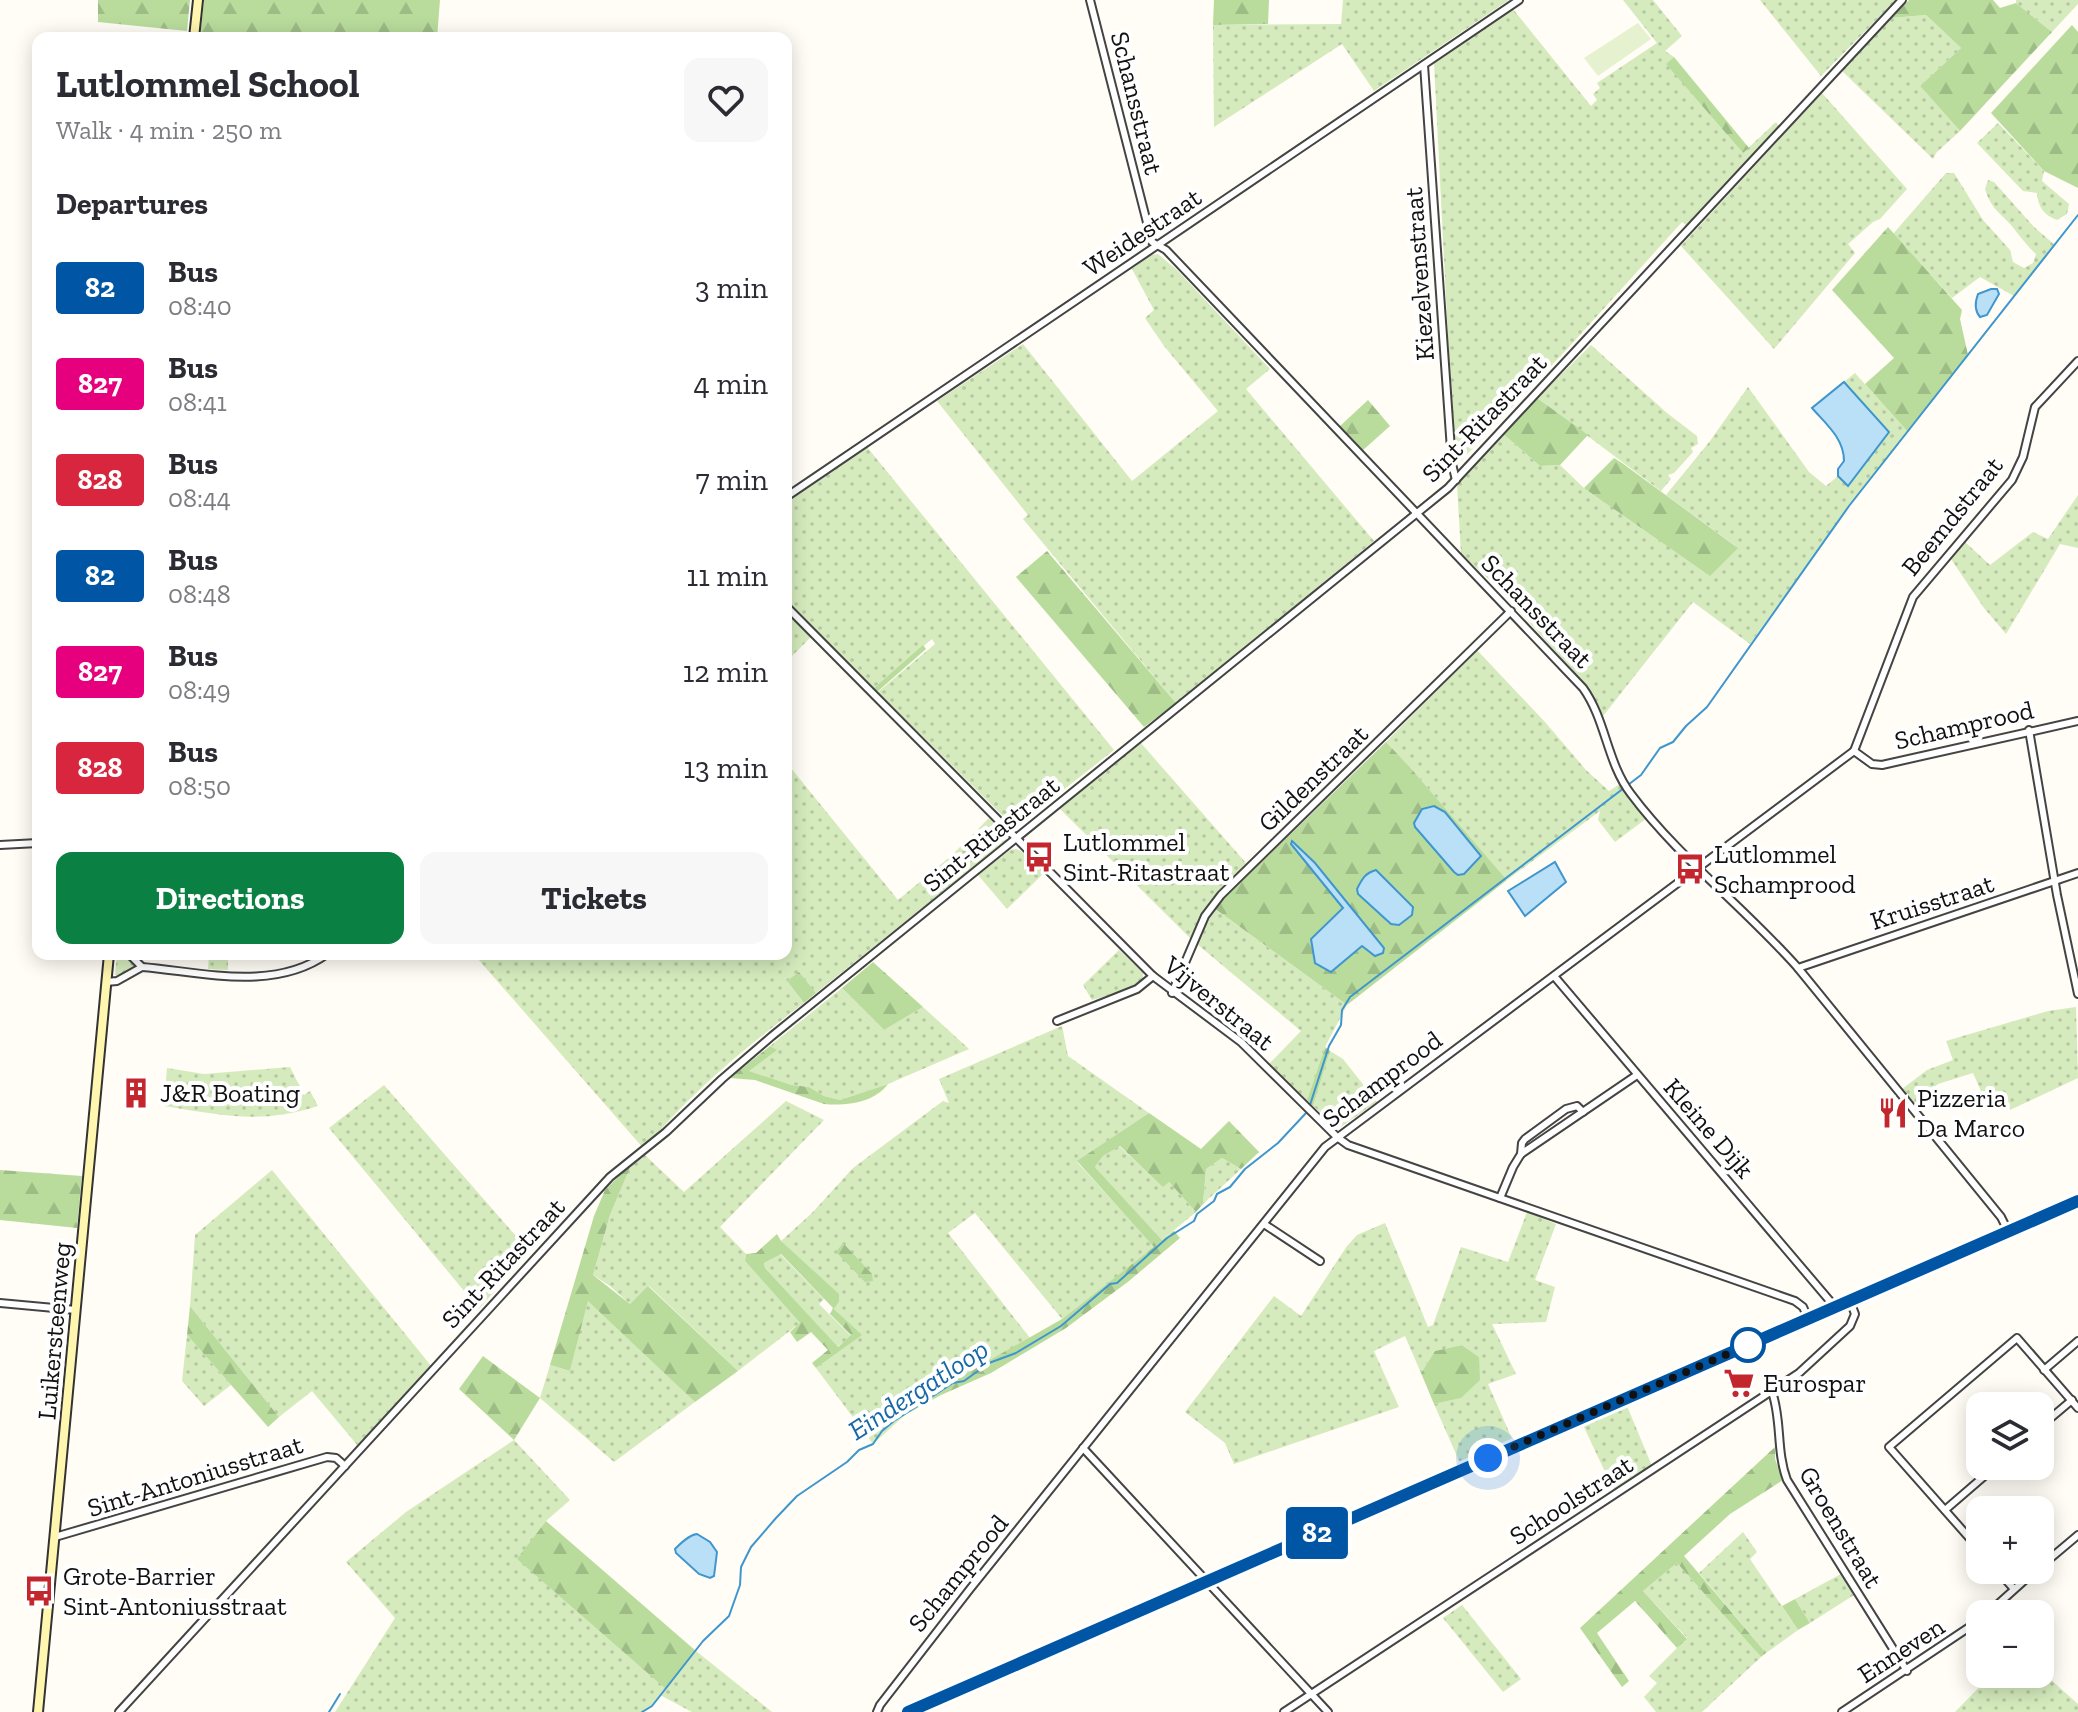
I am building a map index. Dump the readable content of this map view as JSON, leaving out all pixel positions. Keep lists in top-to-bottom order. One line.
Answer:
{"streets":{"main road":["Luikersteenweg"],"street":["Schansstraat","Weidestraat","Kiezelvenstraat","Sint-Ritastraat","Beemdstraat","Schamprood","Gildenstraat","Kruisstraat","Vijverstraat","Kleine Dijk","Sint-Antoniusstraat","Schoolstraat","Groenstraat","Enneven"]},"crossings":[["Schansstraat","Weidestraat"],["Schansstraat","Sint-Ritastraat"],["Schansstraat","Schamprood"],["Schansstraat","Gildenstraat"],["Schansstraat","Kruisstraat"],["Weidestraat","Kiezelvenstraat"],["Kiezelvenstraat","Sint-Ritastraat"],["Sint-Ritastraat","Vijverstraat"],["Sint-Ritastraat","Sint-Antoniusstraat"],["Beemdstraat","Schamprood"],["Schamprood","Vijverstraat"],["Schamprood","Kleine Dijk"],["Gildenstraat","Vijverstraat"],["Luikersteenweg","Sint-Antoniusstraat"],["Schoolstraat","Groenstraat"],["Groenstraat","Enneven"]],"water":["Eindergatloop"],"places":{"bus stop":["Lutlommel Sint-Ritastraat","Lutlommel Schamprood","Grote-Barrier Sint-Antoniusstraat"],"building":["J&R Boating"],"restaurant":["Pizzeria Da Marco"],"supermarket":["Eurospar"]},"lines":["bus line 82"],"page":{"on_map":"82","heading":[["Lutlommel School","Walk · 4 min · 250 m"],"Departures"],"list":[{"mark":"82","name":"Bus","note":"08:40","value":"3 min"},{"mark":"827","name":"Bus","note":"08:41","value":"4 min"},{"mark":"828","name":"Bus","note":"08:44","value":"7 min"},{"mark":"82","name":"Bus","note":"08:48","value":"11 min"},{"mark":"827","name":"Bus","note":"08:49","value":"12 min"},{"mark":"828","name":"Bus","note":"08:50","value":"13 min"}],"buttons":["Directions","Tickets"],"map_buttons":["+","−"]}}
